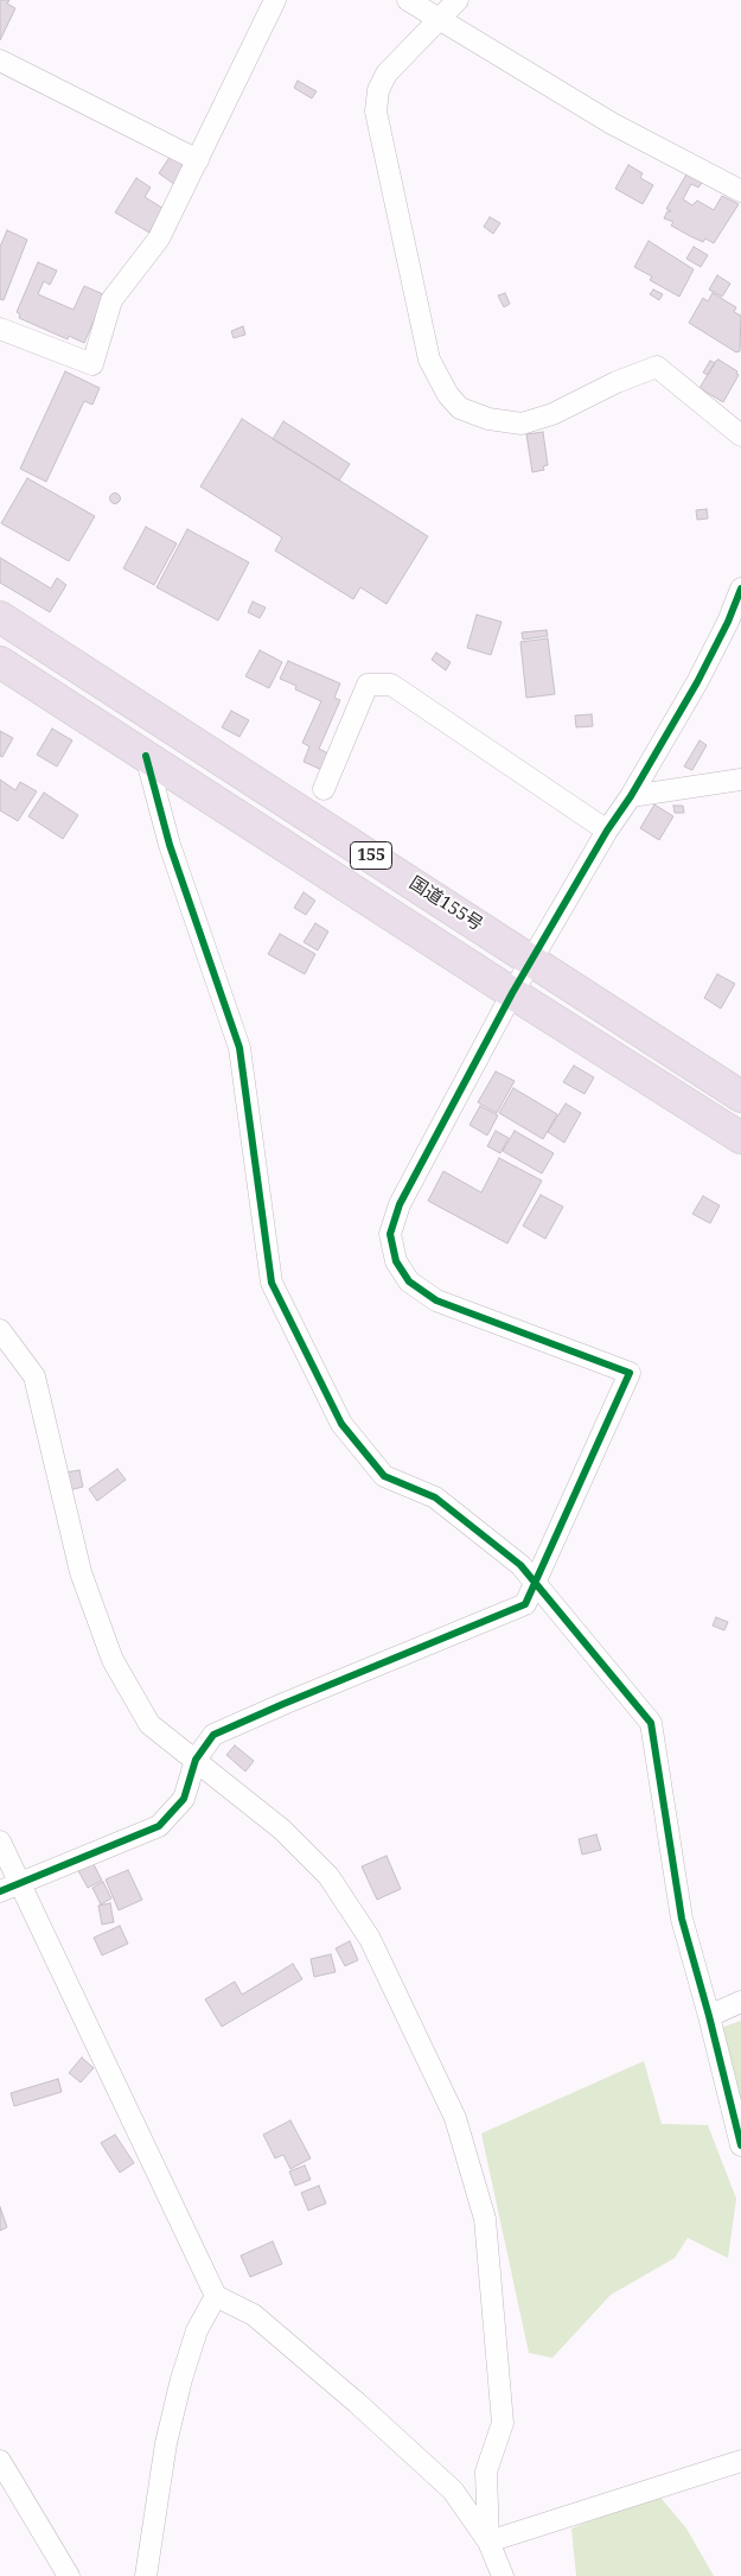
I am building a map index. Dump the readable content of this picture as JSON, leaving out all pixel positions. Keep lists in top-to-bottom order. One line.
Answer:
{"streets":{"highway":["155","国道155号"]}}
